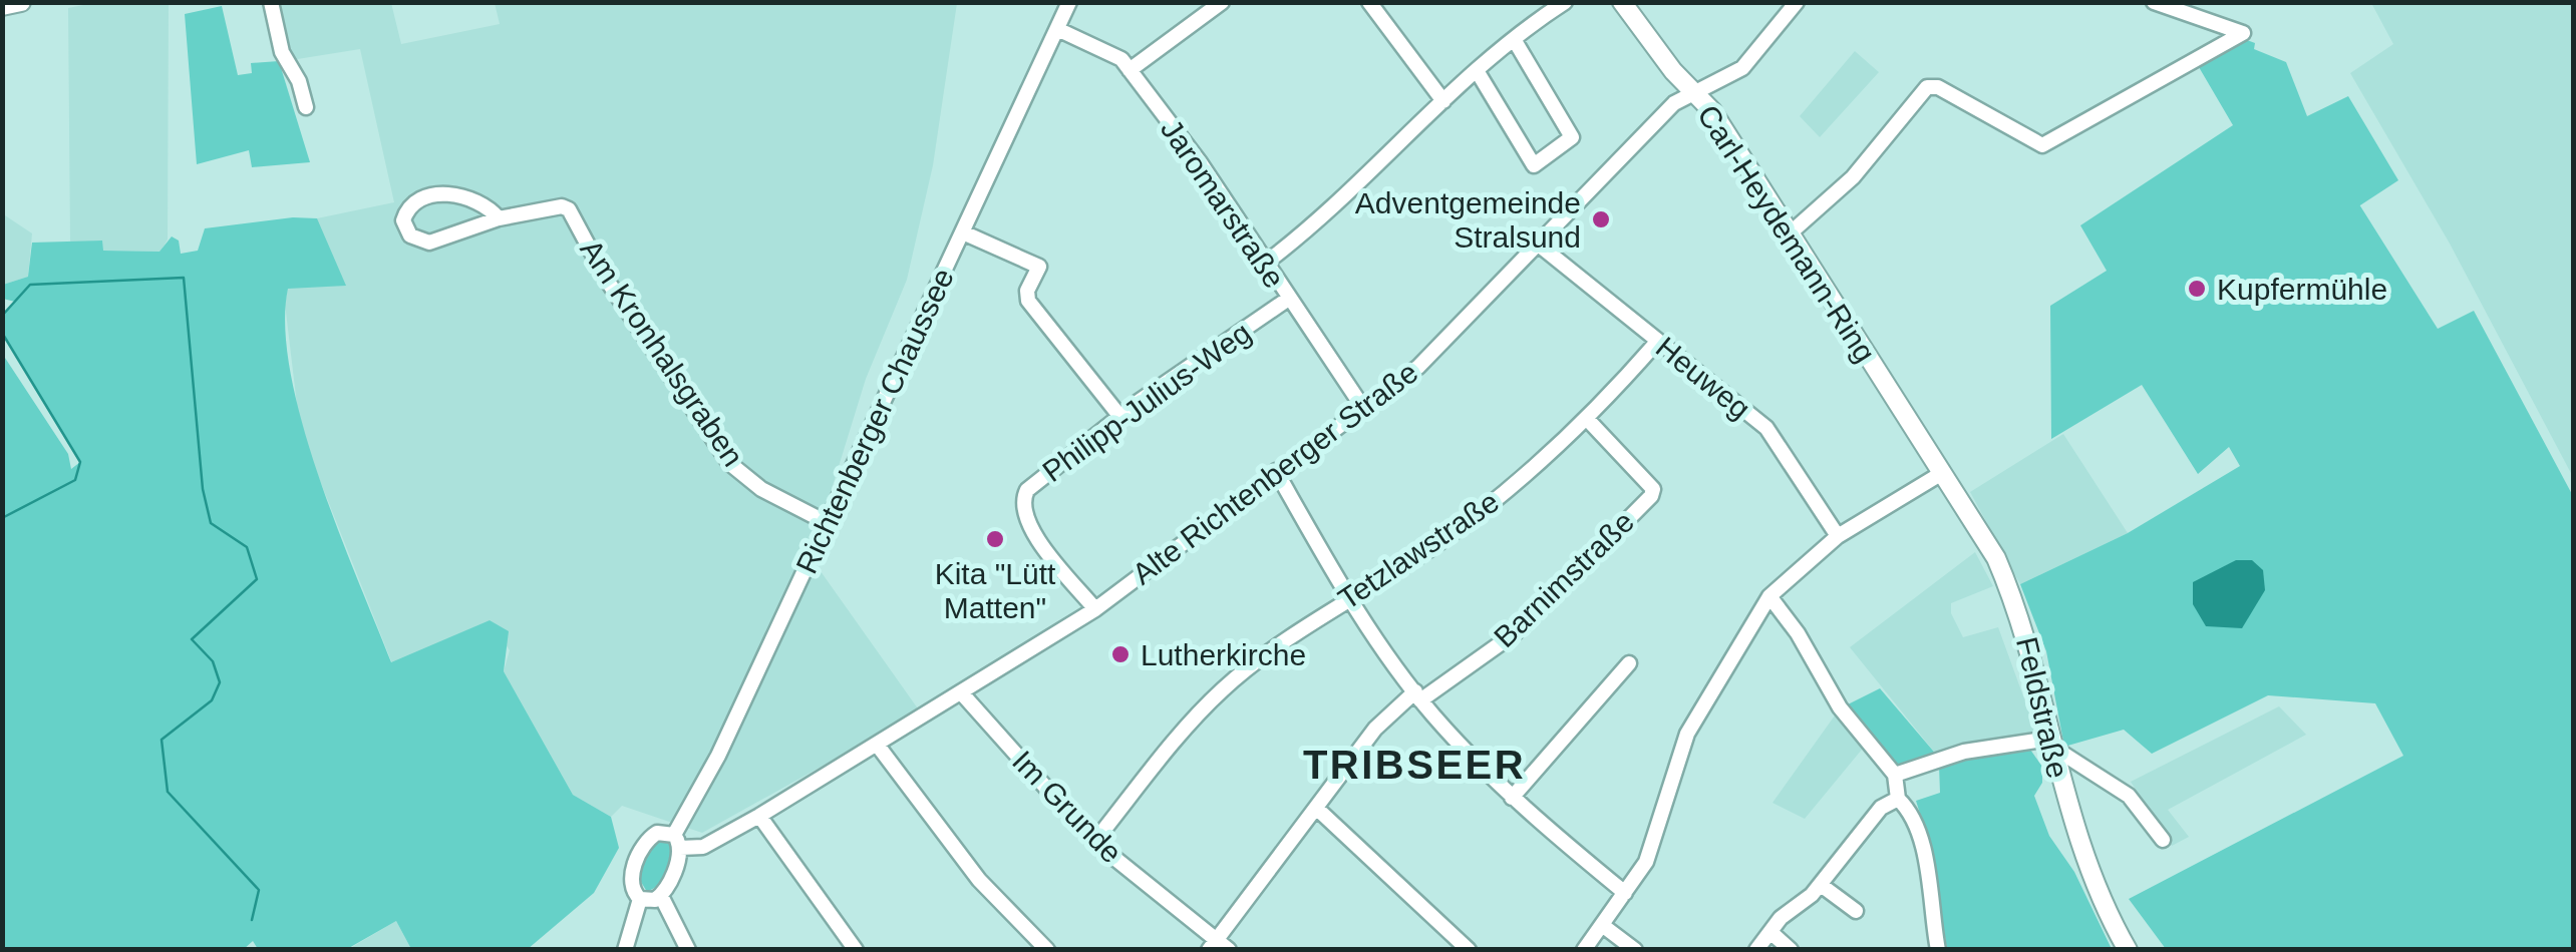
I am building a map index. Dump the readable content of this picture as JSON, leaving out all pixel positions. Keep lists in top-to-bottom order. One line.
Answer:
{"streets":{"main road":["Carl-Heydemann-Ring","Feldstraße"],"street":["Jaromarstraße","Am Kronhalsgraben","Heuweg","Philipp-Julius-Weg","Richtenberger Chaussee","Alte Richtenberger Straße","Tetzlawstraße","Barnimstraße","Im Grunde"]},"crossings":[["Jaromarstraße","Philipp-Julius-Weg"],["Jaromarstraße","Richtenberger Chaussee"],["Jaromarstraße","Alte Richtenberger Straße"],["Carl-Heydemann-Ring","Alte Richtenberger Straße"],["Carl-Heydemann-Ring","Feldstraße"],["Am Kronhalsgraben","Richtenberger Chaussee"],["Heuweg","Alte Richtenberger Straße"],["Heuweg","Tetzlawstraße"],["Philipp-Julius-Weg","Alte Richtenberger Straße"],["Richtenberger Chaussee","Alte Richtenberger Straße"],["Alte Richtenberger Straße","Im Grunde"],["Tetzlawstraße","Barnimstraße"],["Tetzlawstraße","Im Grunde"],["Barnimstraße","Im Grunde"]],"districts":["TRIBSEER"],"places":["Adventgemeinde Stralsund","Kupfermühle","Kita \"Lütt Matten\"","Lutherkirche"]}
